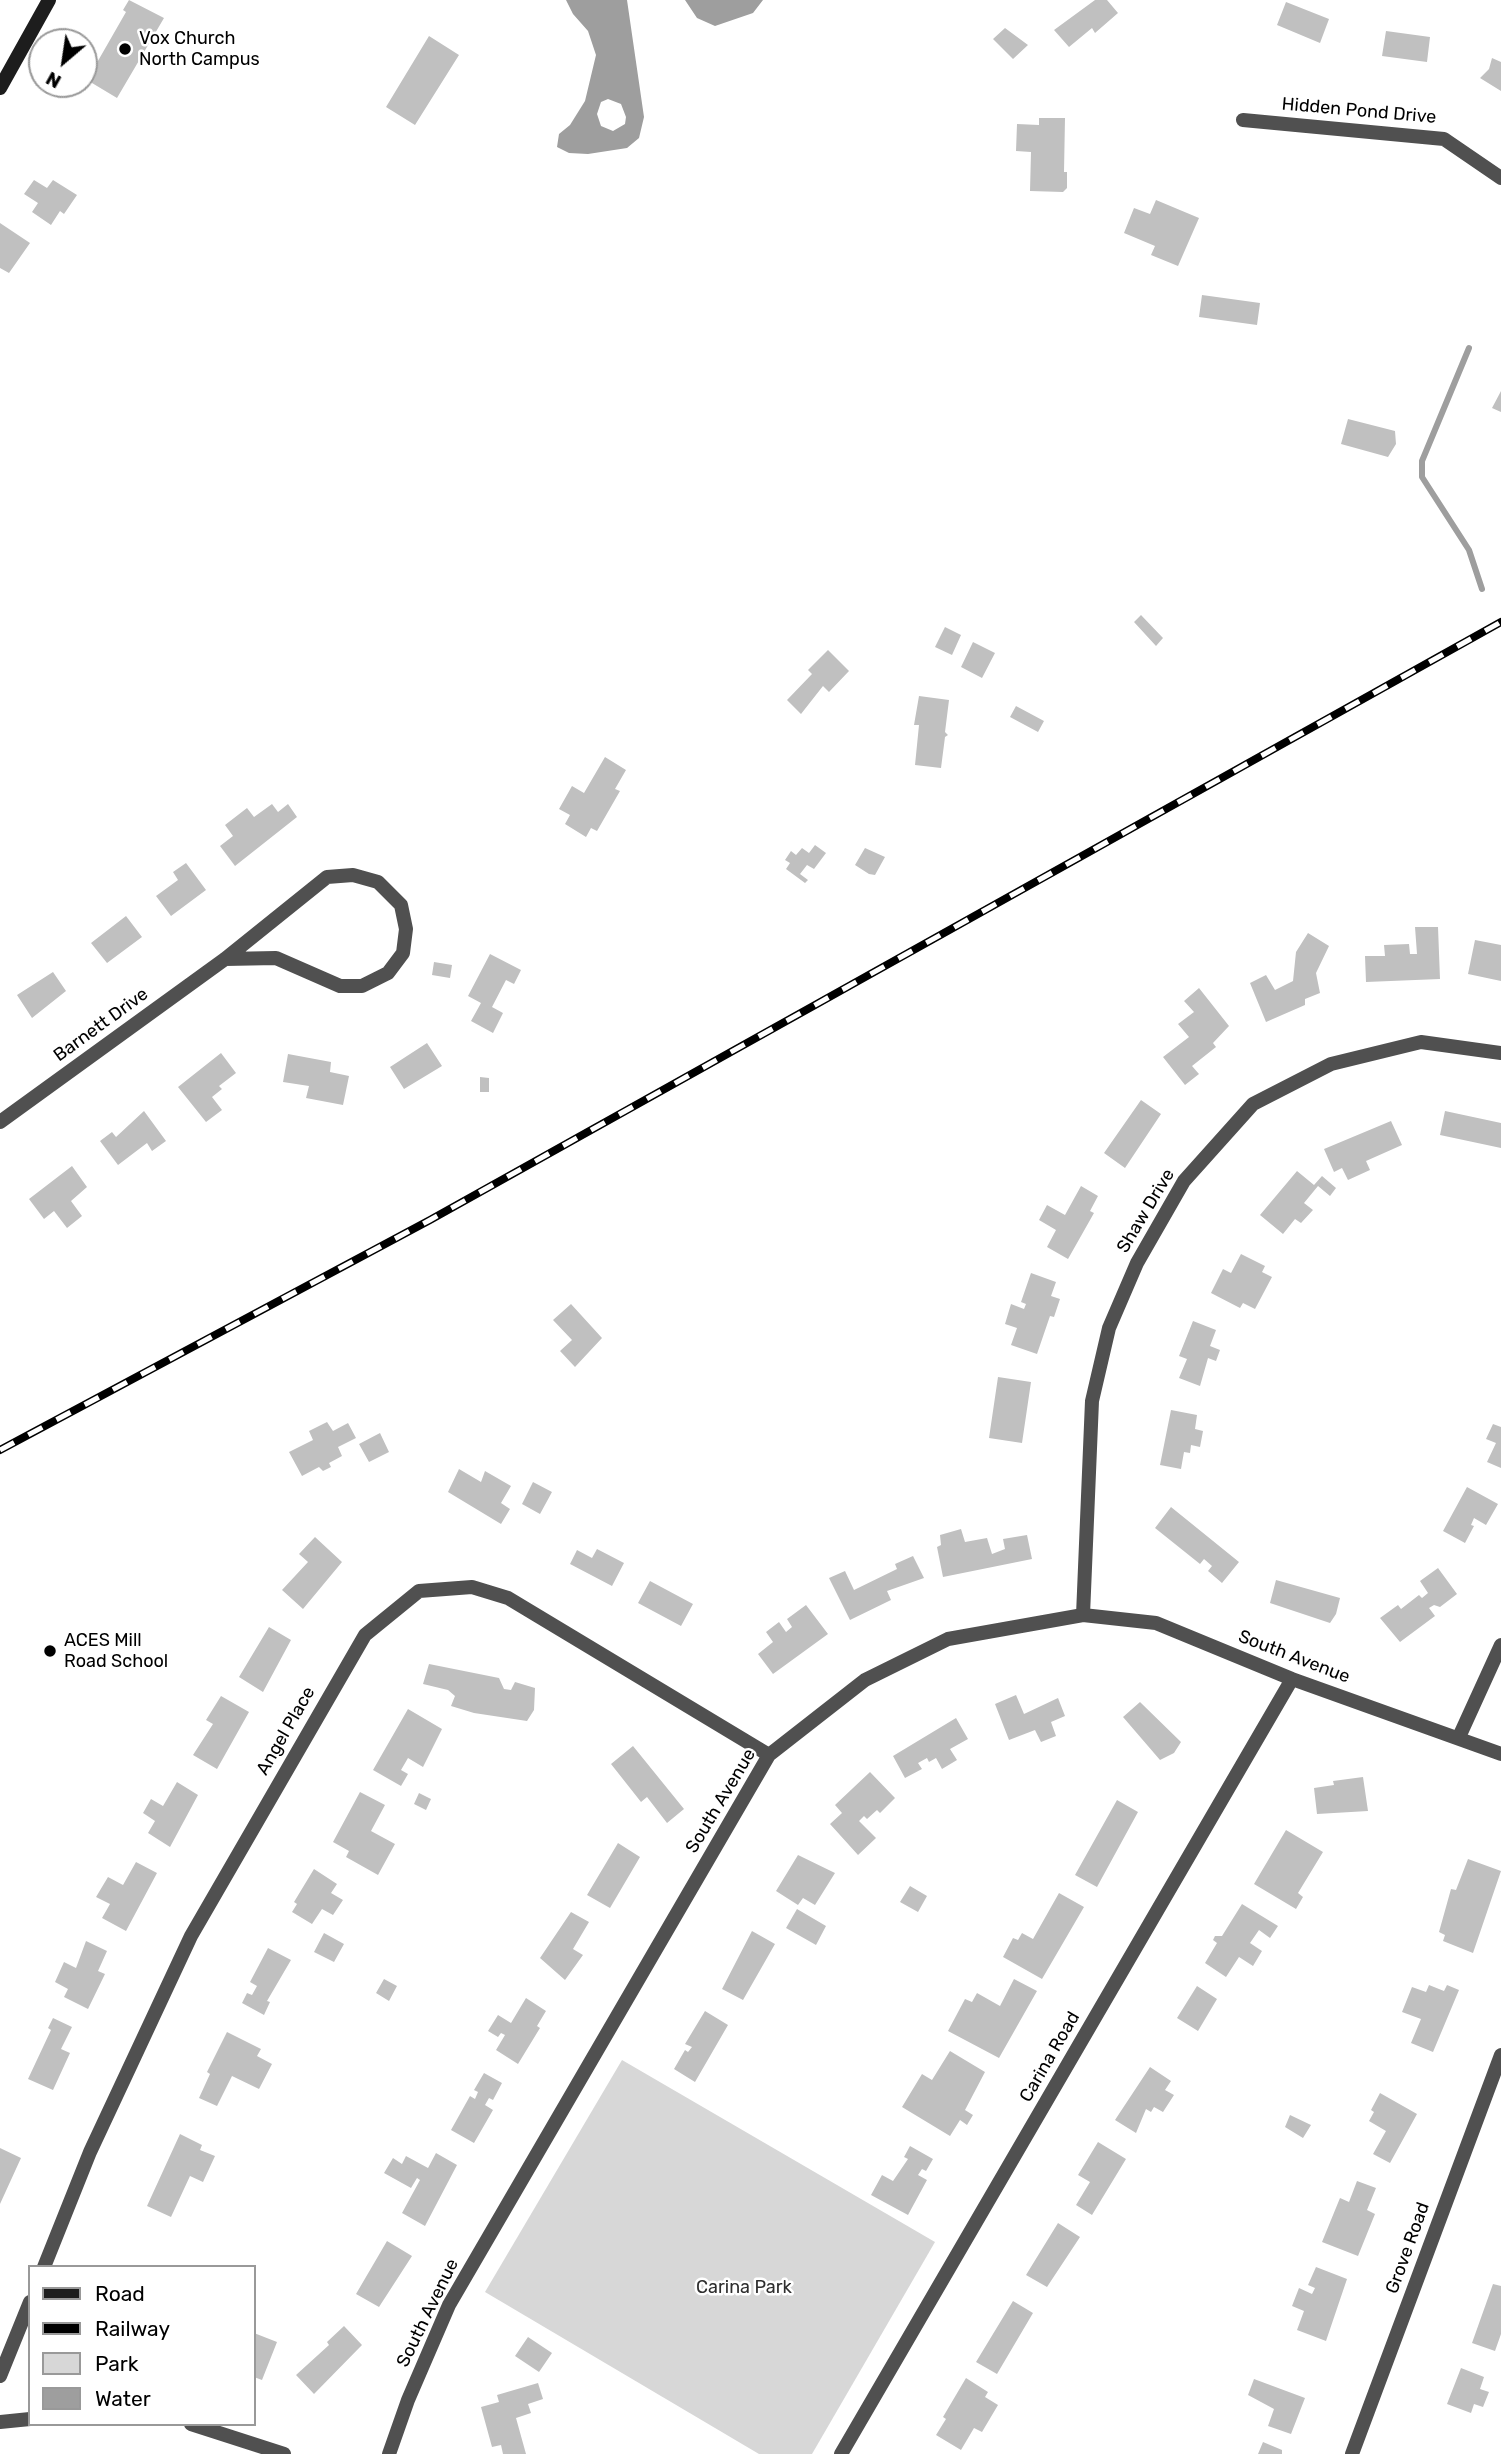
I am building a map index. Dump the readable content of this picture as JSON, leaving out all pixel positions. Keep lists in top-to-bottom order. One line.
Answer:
{"streets":{"street":["Hidden Pond Drive","Barnett Drive","Shaw Drive","South Avenue","Angel Place","Carina Road","Grove Road"]},"crossings":[["Shaw Drive","South Avenue"],["South Avenue","Angel Place"],["South Avenue","Carina Road"]],"parks":["Carina Park"],"places":["Vox Church North Campus","ACES Mill Road School"],"legend":["Road","Railway","Park","Water"],"north":"bottom left"}
